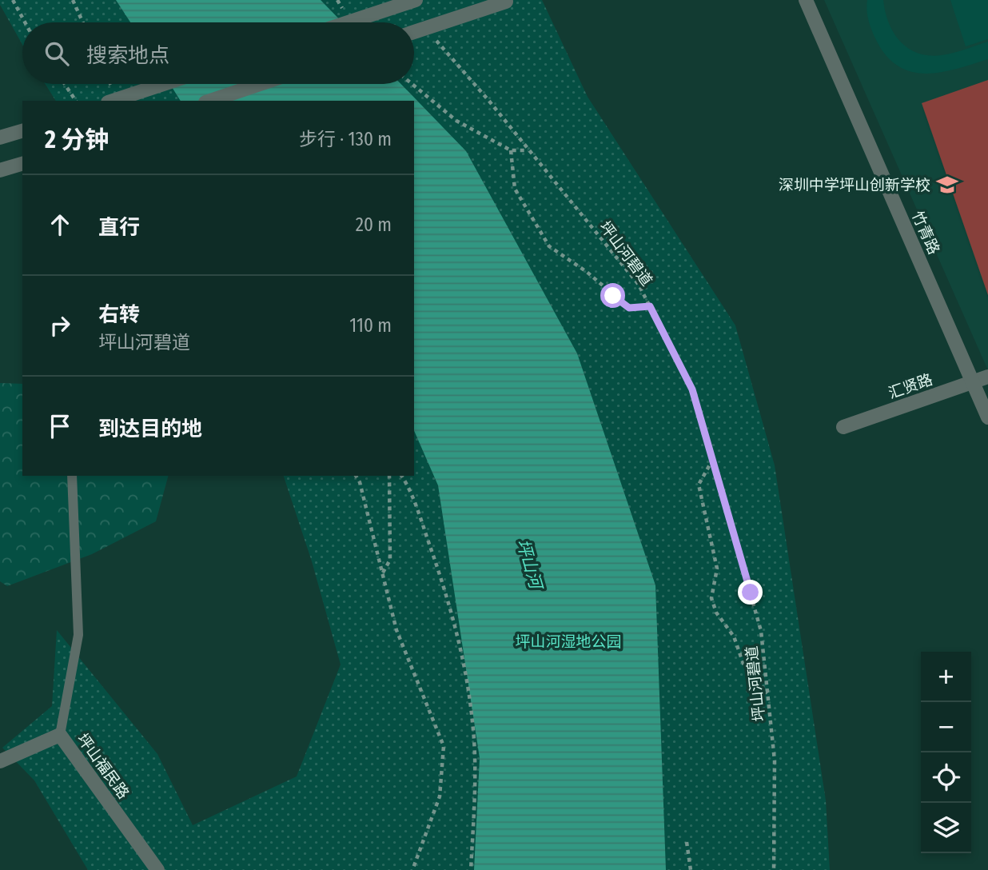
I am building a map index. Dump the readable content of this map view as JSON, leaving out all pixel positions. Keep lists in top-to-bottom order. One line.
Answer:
{"streets":{"street":["竹青路","汇贤路","坪山福民路"],"path":["坪山河碧道"]},"crossings":[["竹青路","汇贤路"]],"water":["坪山河"],"parks":["坪山河湿地公园"],"places":{"school or university":["深圳中学坪山创新学校"]},"page":{"search":"搜索地点","heading":["2 分钟","步行 · 130 m"],"list":[["直行","20 m"],["右转","坪山河碧道","110 m"],"到达目的地"],"map_buttons":["+","−"]}}
